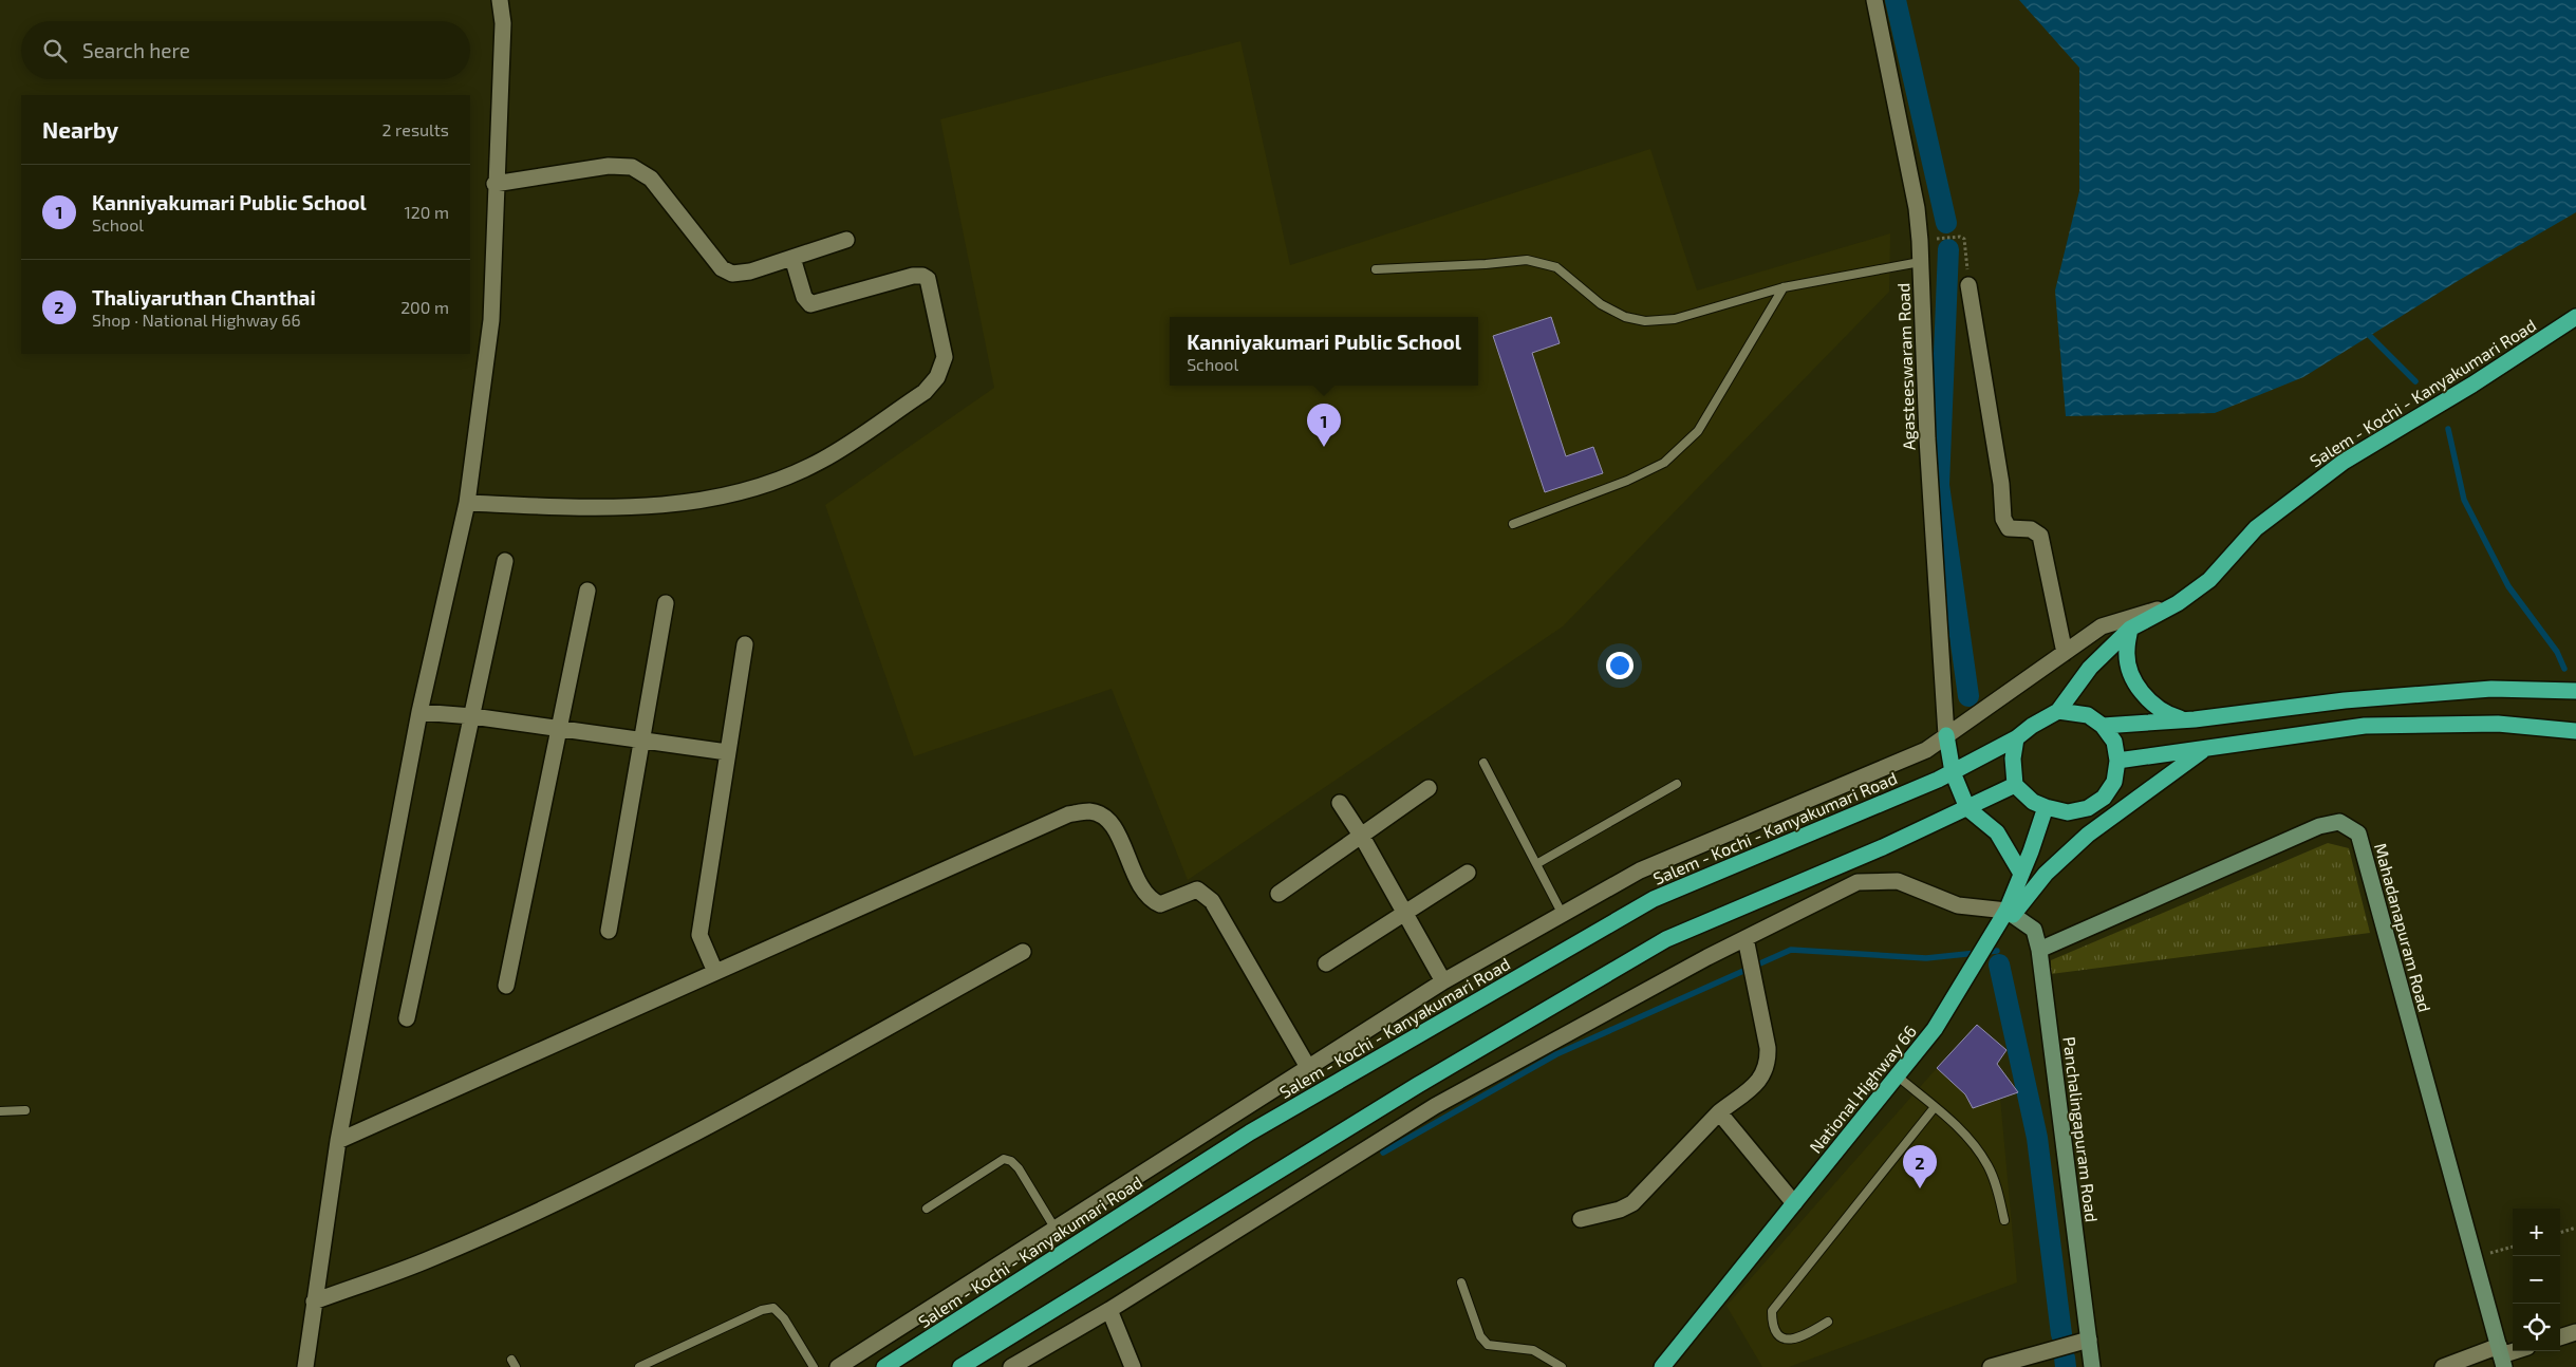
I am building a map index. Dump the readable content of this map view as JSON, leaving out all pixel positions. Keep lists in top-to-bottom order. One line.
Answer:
{"streets":{"highway":["Salem - Kochi - Kanyakumari Road","National Highway 66"],"street":["Agasteeswaram Road","Mahadanapuram Road","Panchalingapuram Road"]},"crossings":[["Salem - Kochi - Kanyakumari Road","National Highway 66"],["Mahadanapuram Road","Panchalingapuram Road"],["National Highway 66","Panchalingapuram Road"]],"page":{"search":"Search here","heading":["Nearby","2 results"],"list":[{"mark":"1","name":"Kanniyakumari Public School","note":"School","value":"120 m"},{"mark":"2","name":"Thaliyaruthan Chanthai","note":"Shop · National Highway 66","value":"200 m"}],"popup":["Kanniyakumari Public School","School"],"pins":["1","2"],"map_buttons":["+","−"]}}
